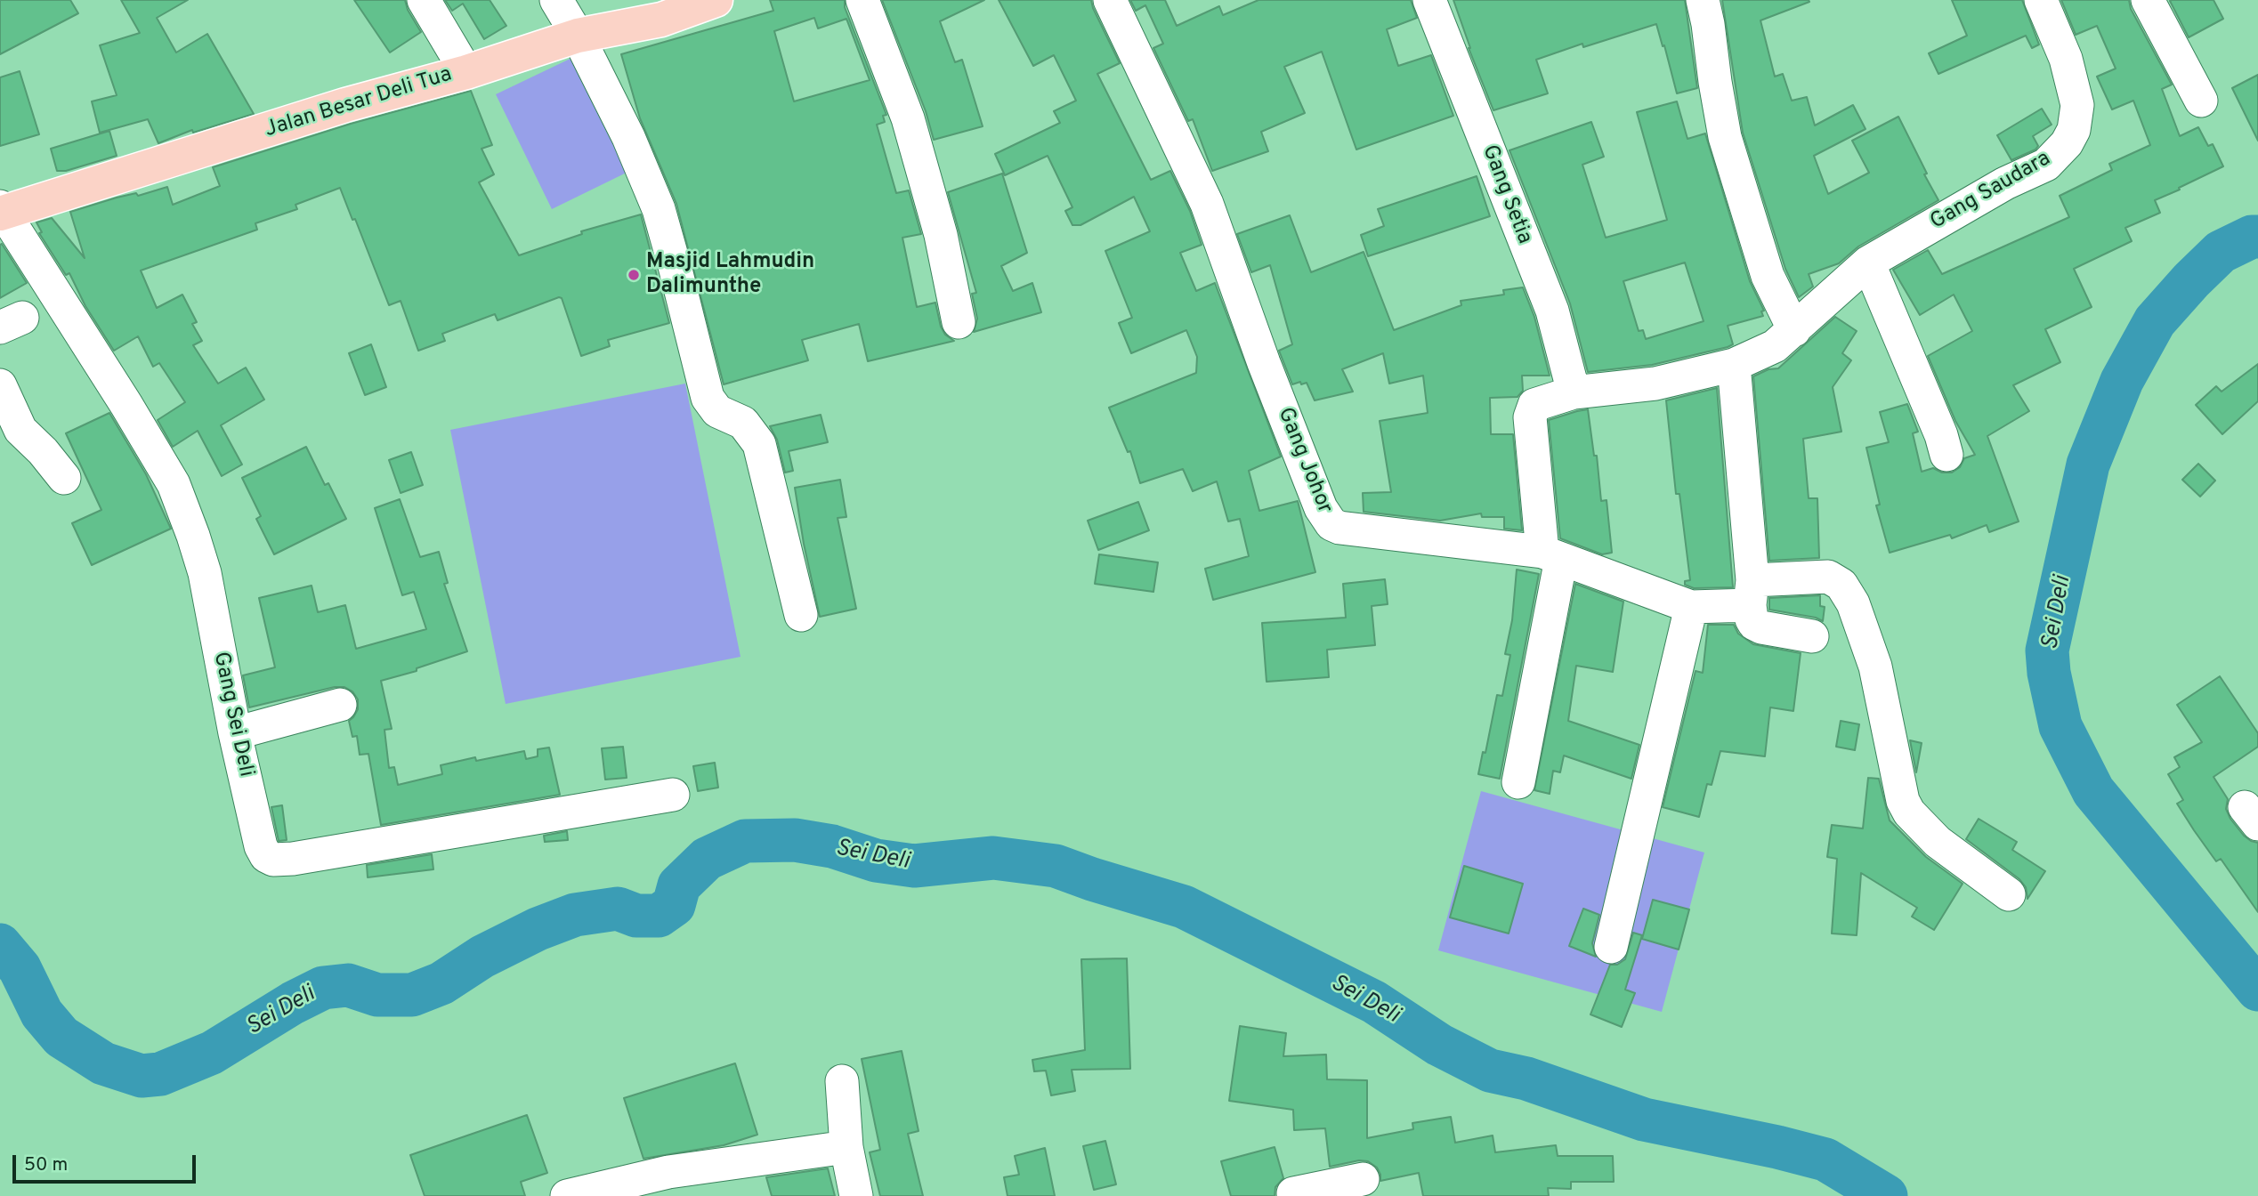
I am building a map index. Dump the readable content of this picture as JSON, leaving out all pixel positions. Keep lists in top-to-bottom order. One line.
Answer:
{"streets":{"main road":["Jalan Besar Deli Tua"],"street":["Gang Saudara","Gang Setia","Gang Johor","Gang Sei Deli"]},"crossings":[["Jalan Besar Deli Tua","Gang Sei Deli"],["Gang Saudara","Gang Setia"],["Gang Saudara","Gang Johor"]],"water":["Sei Deli"],"places":["Masjid Lahmudin Dalimunthe"],"scale_bar":"50 m"}
